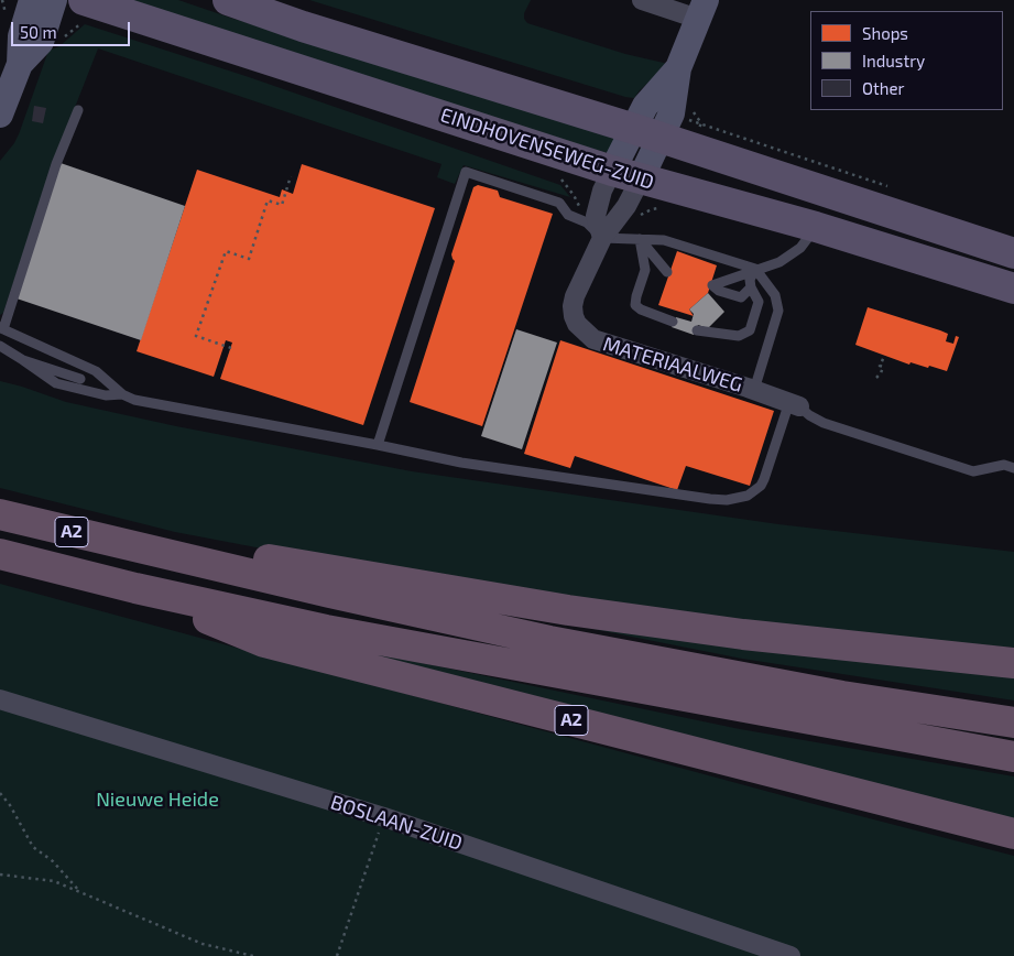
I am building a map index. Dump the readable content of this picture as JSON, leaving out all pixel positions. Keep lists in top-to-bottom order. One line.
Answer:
{"streets":{"highway":["A2"],"main road":["EINDHOVENSEWEG-ZUID"],"street":["MATERIAALWEG","BOSLAAN-ZUID"]},"crossings":[["EINDHOVENSEWEG-ZUID","MATERIAALWEG"]],"parks":["Nieuwe Heide"],"legend":["Shops","Industry","Other"],"scale_bar":"50 m"}
